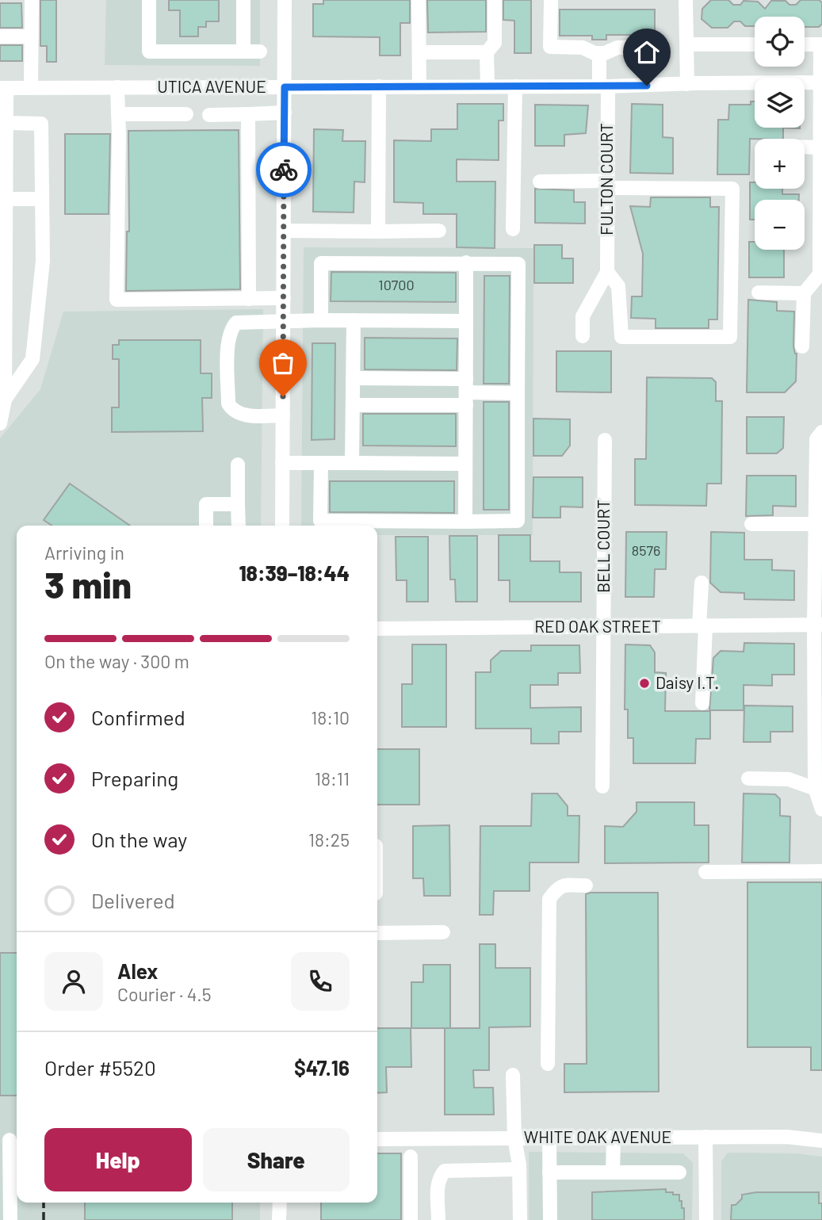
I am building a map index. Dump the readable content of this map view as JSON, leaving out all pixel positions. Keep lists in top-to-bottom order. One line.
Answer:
{"streets":{"street":["UTICA AVENUE","FULTON COURT","BELL COURT","RED OAK STREET","WHITE OAK AVENUE"]},"crossings":[["UTICA AVENUE","FULTON COURT"],["BELL COURT","RED OAK STREET"]],"places":["Daisy I.T."],"house_numbers":["10700","8576"],"page":{"map_buttons":["+","−"],"heading":["3 min","Arriving in","18:39–18:44"],"panel":["Alex","Courier · 4.5","Order #5520","$47.16"],"bar":"On the way · 300 m","list":[["Confirmed","18:10"],["Preparing","18:11"],["On the way","18:25"],"Delivered"],"buttons":["Help","Share"]}}
